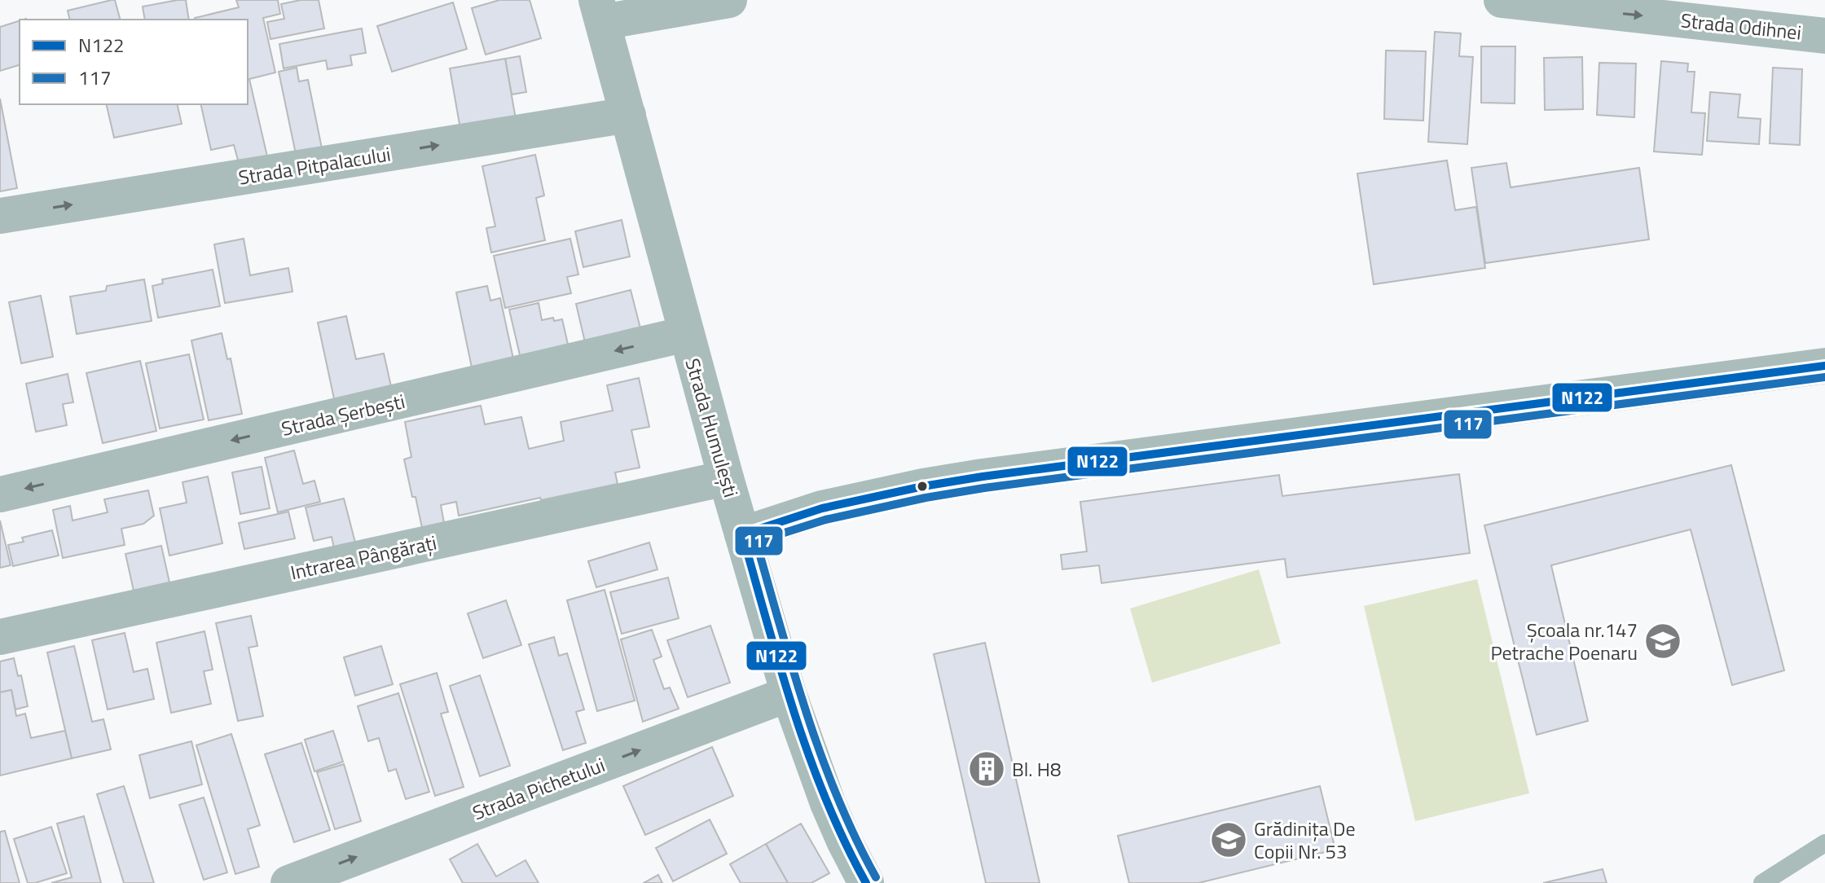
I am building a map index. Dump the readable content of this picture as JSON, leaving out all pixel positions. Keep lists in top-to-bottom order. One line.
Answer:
{"streets":{"street":["Strada Odihnei","Strada Pitpalacului","Strada Șerbești","Strada Humulești","Intrarea Pângărați","Strada Pichetului"]},"crossings":[["Strada Pitpalacului","Strada Humulești"],["Strada Șerbești","Strada Humulești"],["Strada Humulești","Intrarea Pângărați"],["Strada Humulești","Strada Pichetului"]],"one_way":["Strada Odihnei","Strada Pitpalacului","Strada Șerbești","Strada Pichetului"],"places":{"school or university":["Școala nr.147 Petrache Poenaru","Grădiniţa De Copii Nr. 53"],"building":["Bl. H8"]},"lines":["transit line N122","transit line 117"],"legend":["N122","117"]}
